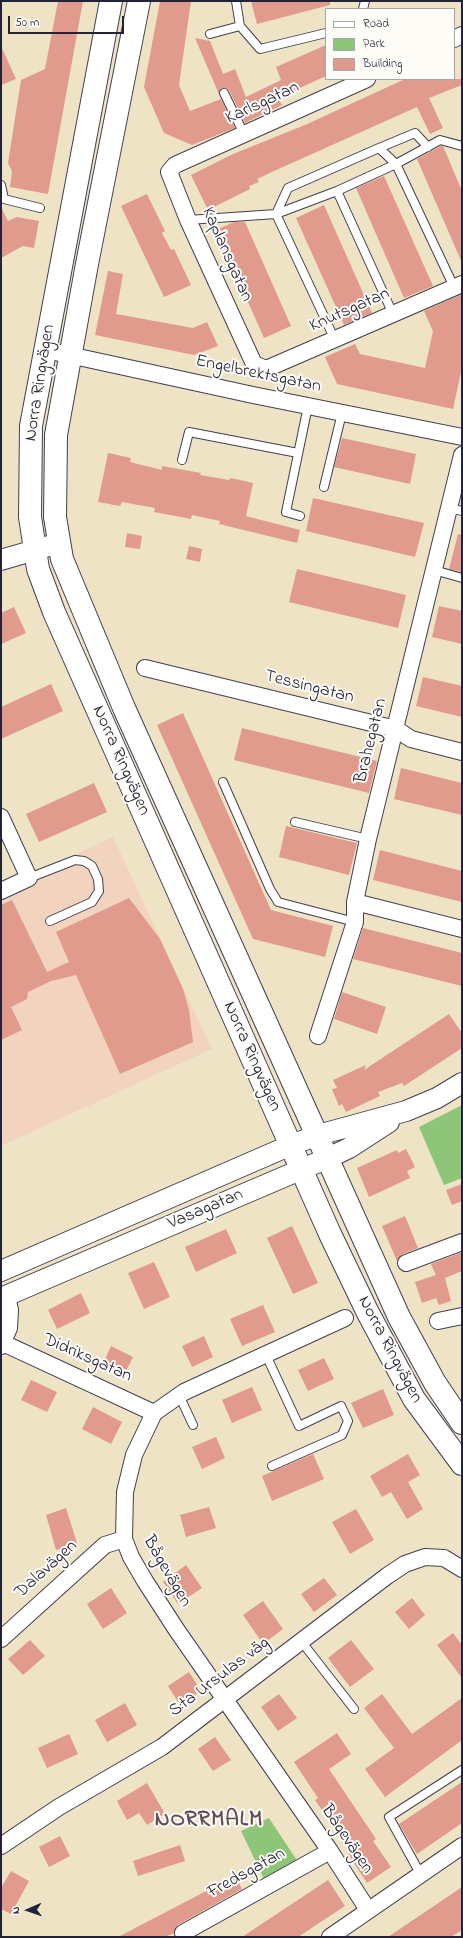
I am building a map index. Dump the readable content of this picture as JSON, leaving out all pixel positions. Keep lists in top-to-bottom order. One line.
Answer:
{"streets":{"main road":["Norra Ringvägen"],"street":["Karlsgatan","Kaplansgatan","Knutsgatan","Engelbrektsgatan","Tessingatan","Brahegatan","Vasagatan","Didriksgatan","Dalavägen","Bågevägen","S:ta Ursulas väg","Fredsgatan"]},"crossings":[["Karlsgatan","Kaplansgatan"],["Kaplansgatan","Knutsgatan"],["Engelbrektsgatan","Norra Ringvägen"],["Norra Ringvägen","Vasagatan"],["Tessingatan","Brahegatan"],["Didriksgatan","Bågevägen"],["Dalavägen","Bågevägen"],["Bågevägen","S:ta Ursulas väg"],["Bågevägen","Fredsgatan"]],"districts":["NORRMALM"],"legend":["Road","Park","Building"],"scale_bar":"50 m","north":"left"}
